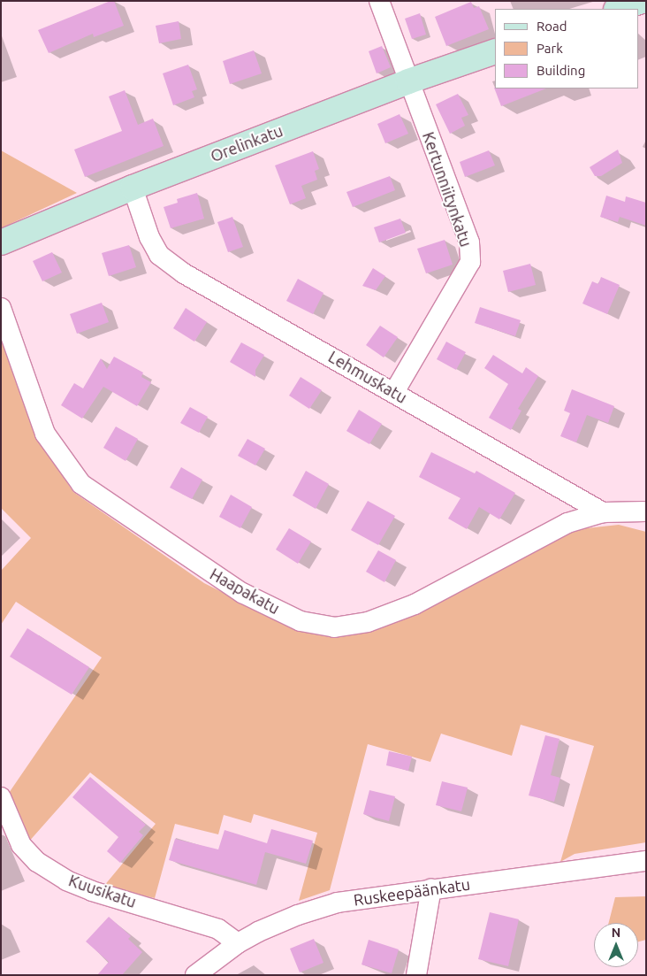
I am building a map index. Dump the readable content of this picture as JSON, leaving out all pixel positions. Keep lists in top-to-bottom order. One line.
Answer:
{"streets":{"street":["Orelinkatu","Kertunniitynkatu","Lehmuskatu","Haapakatu","Kuusikatu","Ruskeepäänkatu"]},"crossings":[["Orelinkatu","Kertunniitynkatu"],["Orelinkatu","Lehmuskatu"],["Kertunniitynkatu","Lehmuskatu"],["Lehmuskatu","Haapakatu"],["Kuusikatu","Ruskeepäänkatu"]],"legend":["Road","Park","Building"],"north":"top"}
